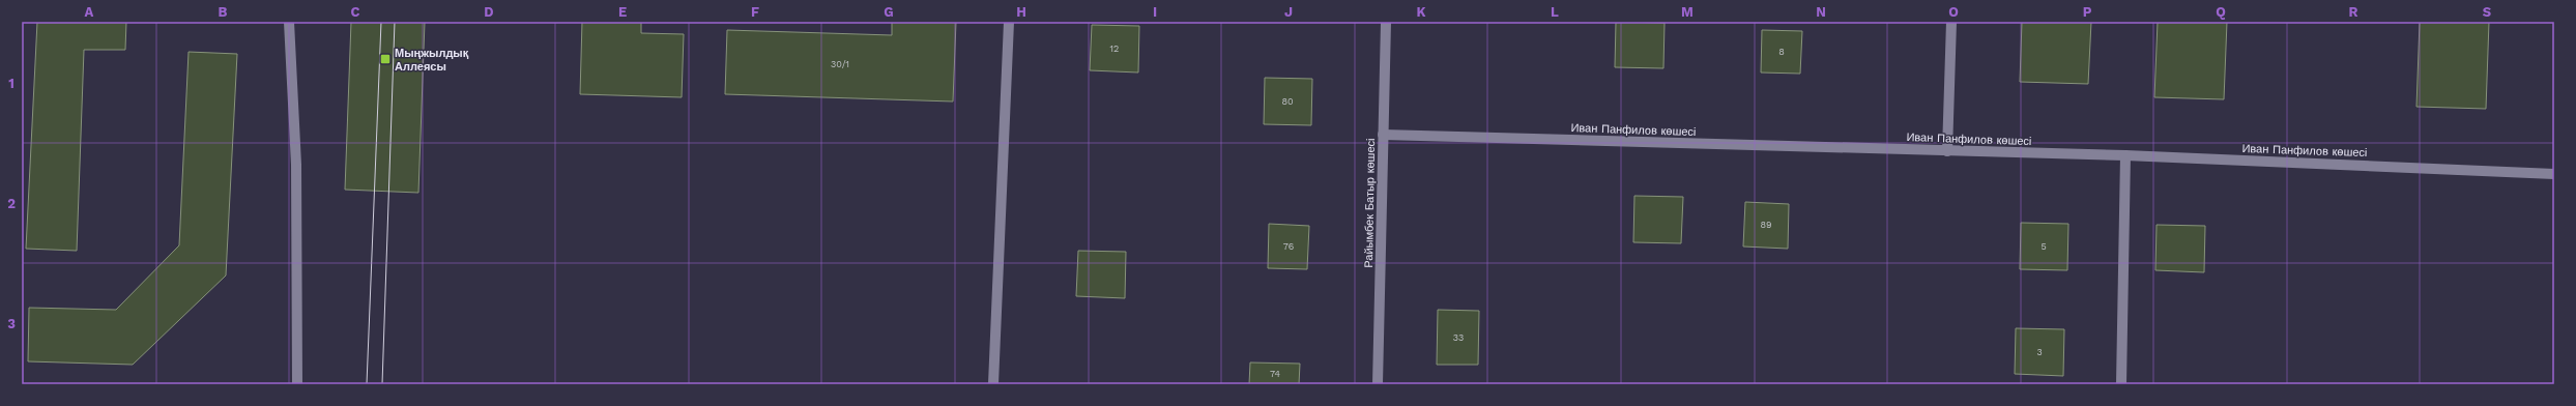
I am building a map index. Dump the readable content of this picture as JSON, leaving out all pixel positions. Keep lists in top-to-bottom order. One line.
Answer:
{"streets":{"street":["Иван Панфилов көшесі","Райымбек Батыр көшесі"]},"crossings":[["Иван Панфилов көшесі","Райымбек Батыр көшесі"]],"places":{"transit":["Мыңжылдық Аллеясы"]},"house_numbers":["12","8","30/1","80","89","76","5","33","3","74"],"grid":{"columns":["A","B","C","D","E","F","G","H","I","J","K","L","M","N","O","P","Q","R","S"],"rows":["1","2","3"]}}
